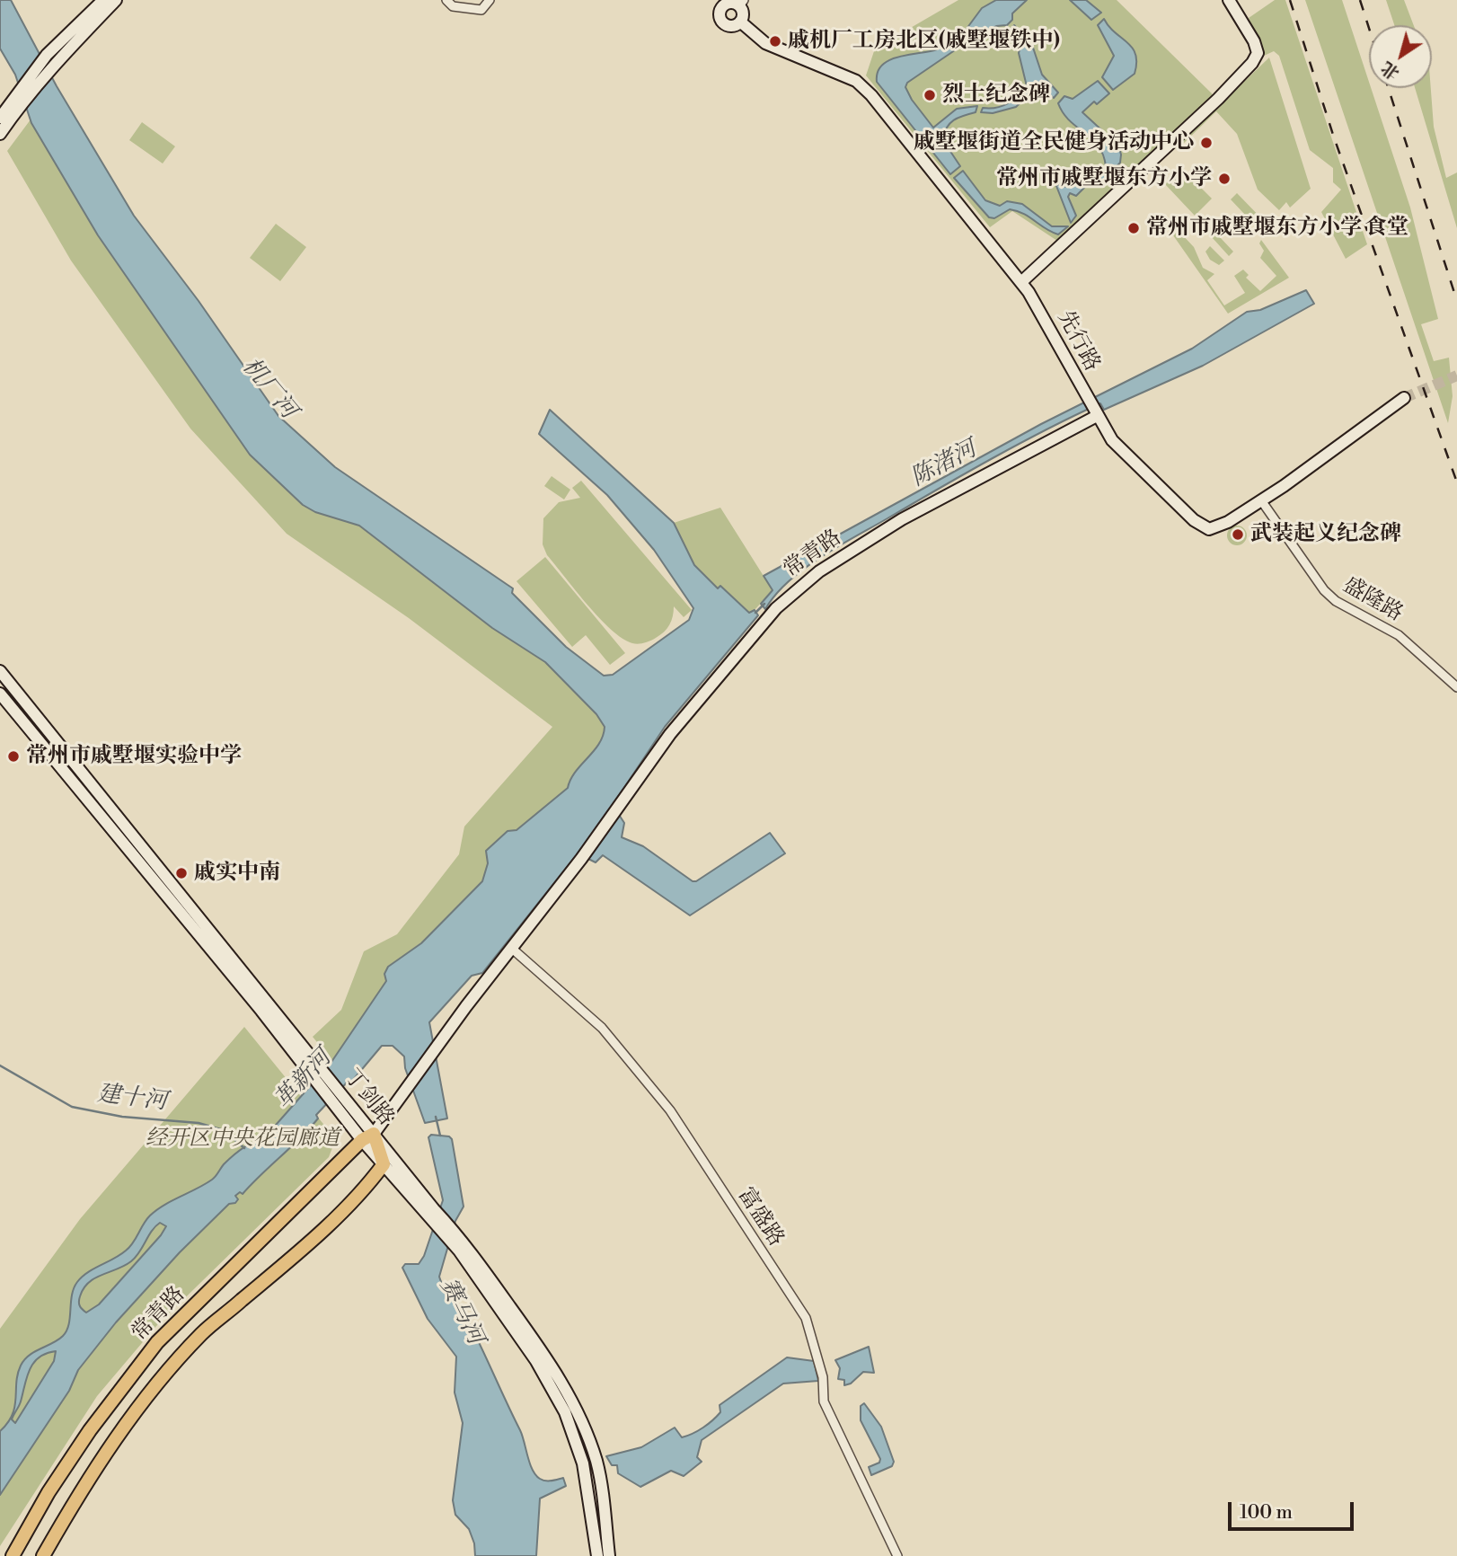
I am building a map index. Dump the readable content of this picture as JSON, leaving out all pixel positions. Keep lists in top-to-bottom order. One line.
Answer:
{"streets":{"main road":["先行路","常青路","丁剑路"],"street":["盛隆路","富盛路"]},"crossings":[["先行路","常青路"],["先行路","盛隆路"],["常青路","丁剑路"],["常青路","富盛路"]],"water":["机厂河","陈渚河","革新河","建十河","赛马河"],"parks":["经开区中央花园廊道"],"places":["戚机厂工房北区(戚墅堰铁中)","烈士纪念碑","戚墅堰街道全民健身活动中心","常州市戚墅堰东方小学","常州市戚墅堰东方小学 食堂","武装起义纪念碑","常州市戚墅堰实验中学","戚实中南"],"scale_bar":"100 m","north":"bottom left"}
